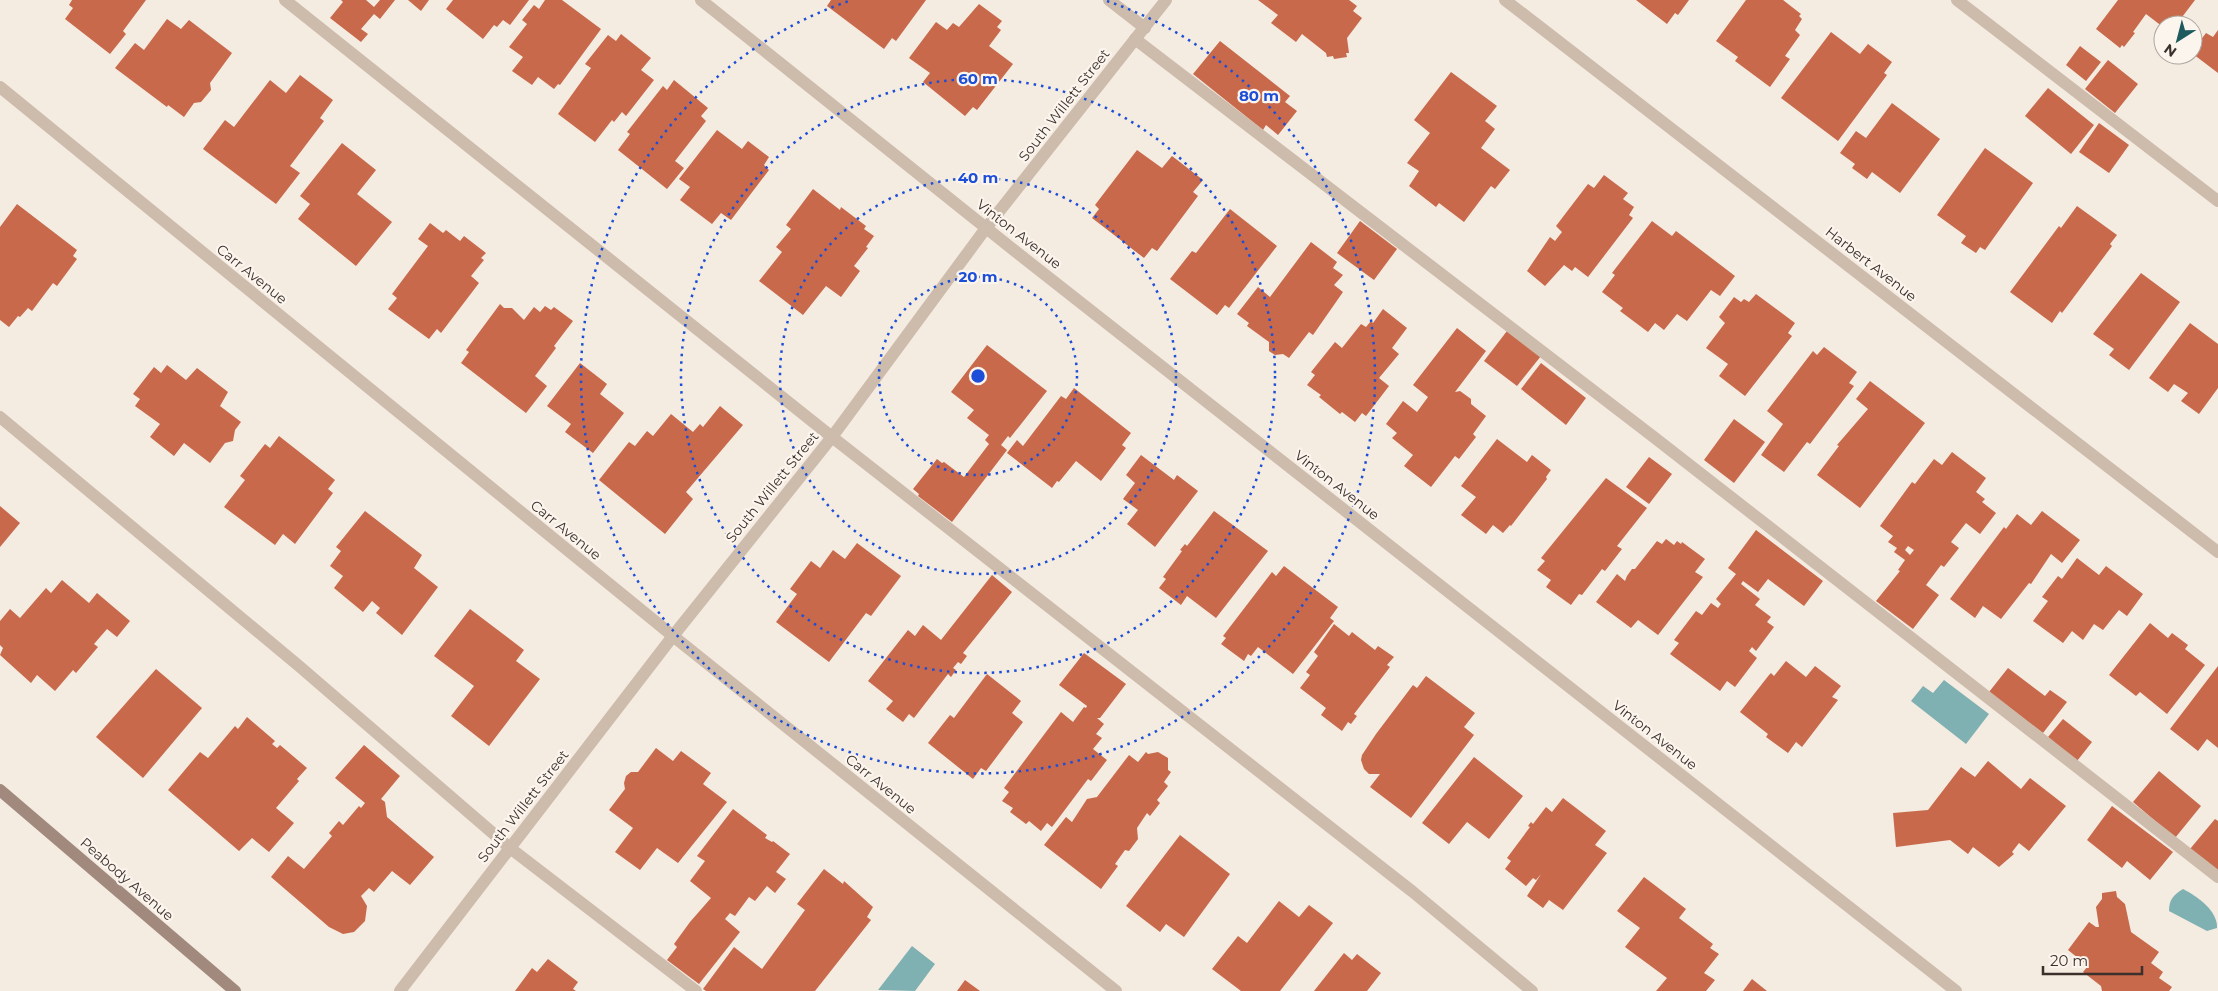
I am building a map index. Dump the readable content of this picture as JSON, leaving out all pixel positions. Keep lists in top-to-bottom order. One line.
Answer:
{"streets":{"main road":["Peabody Avenue"],"street":["South Willett Street","Vinton Avenue","Harbert Avenue","Carr Avenue"]},"crossings":[["South Willett Street","Vinton Avenue"],["South Willett Street","Carr Avenue"]],"scale_bar":"20 m","north":"bottom left","rings":["60 m","80 m","40 m","20 m"]}
